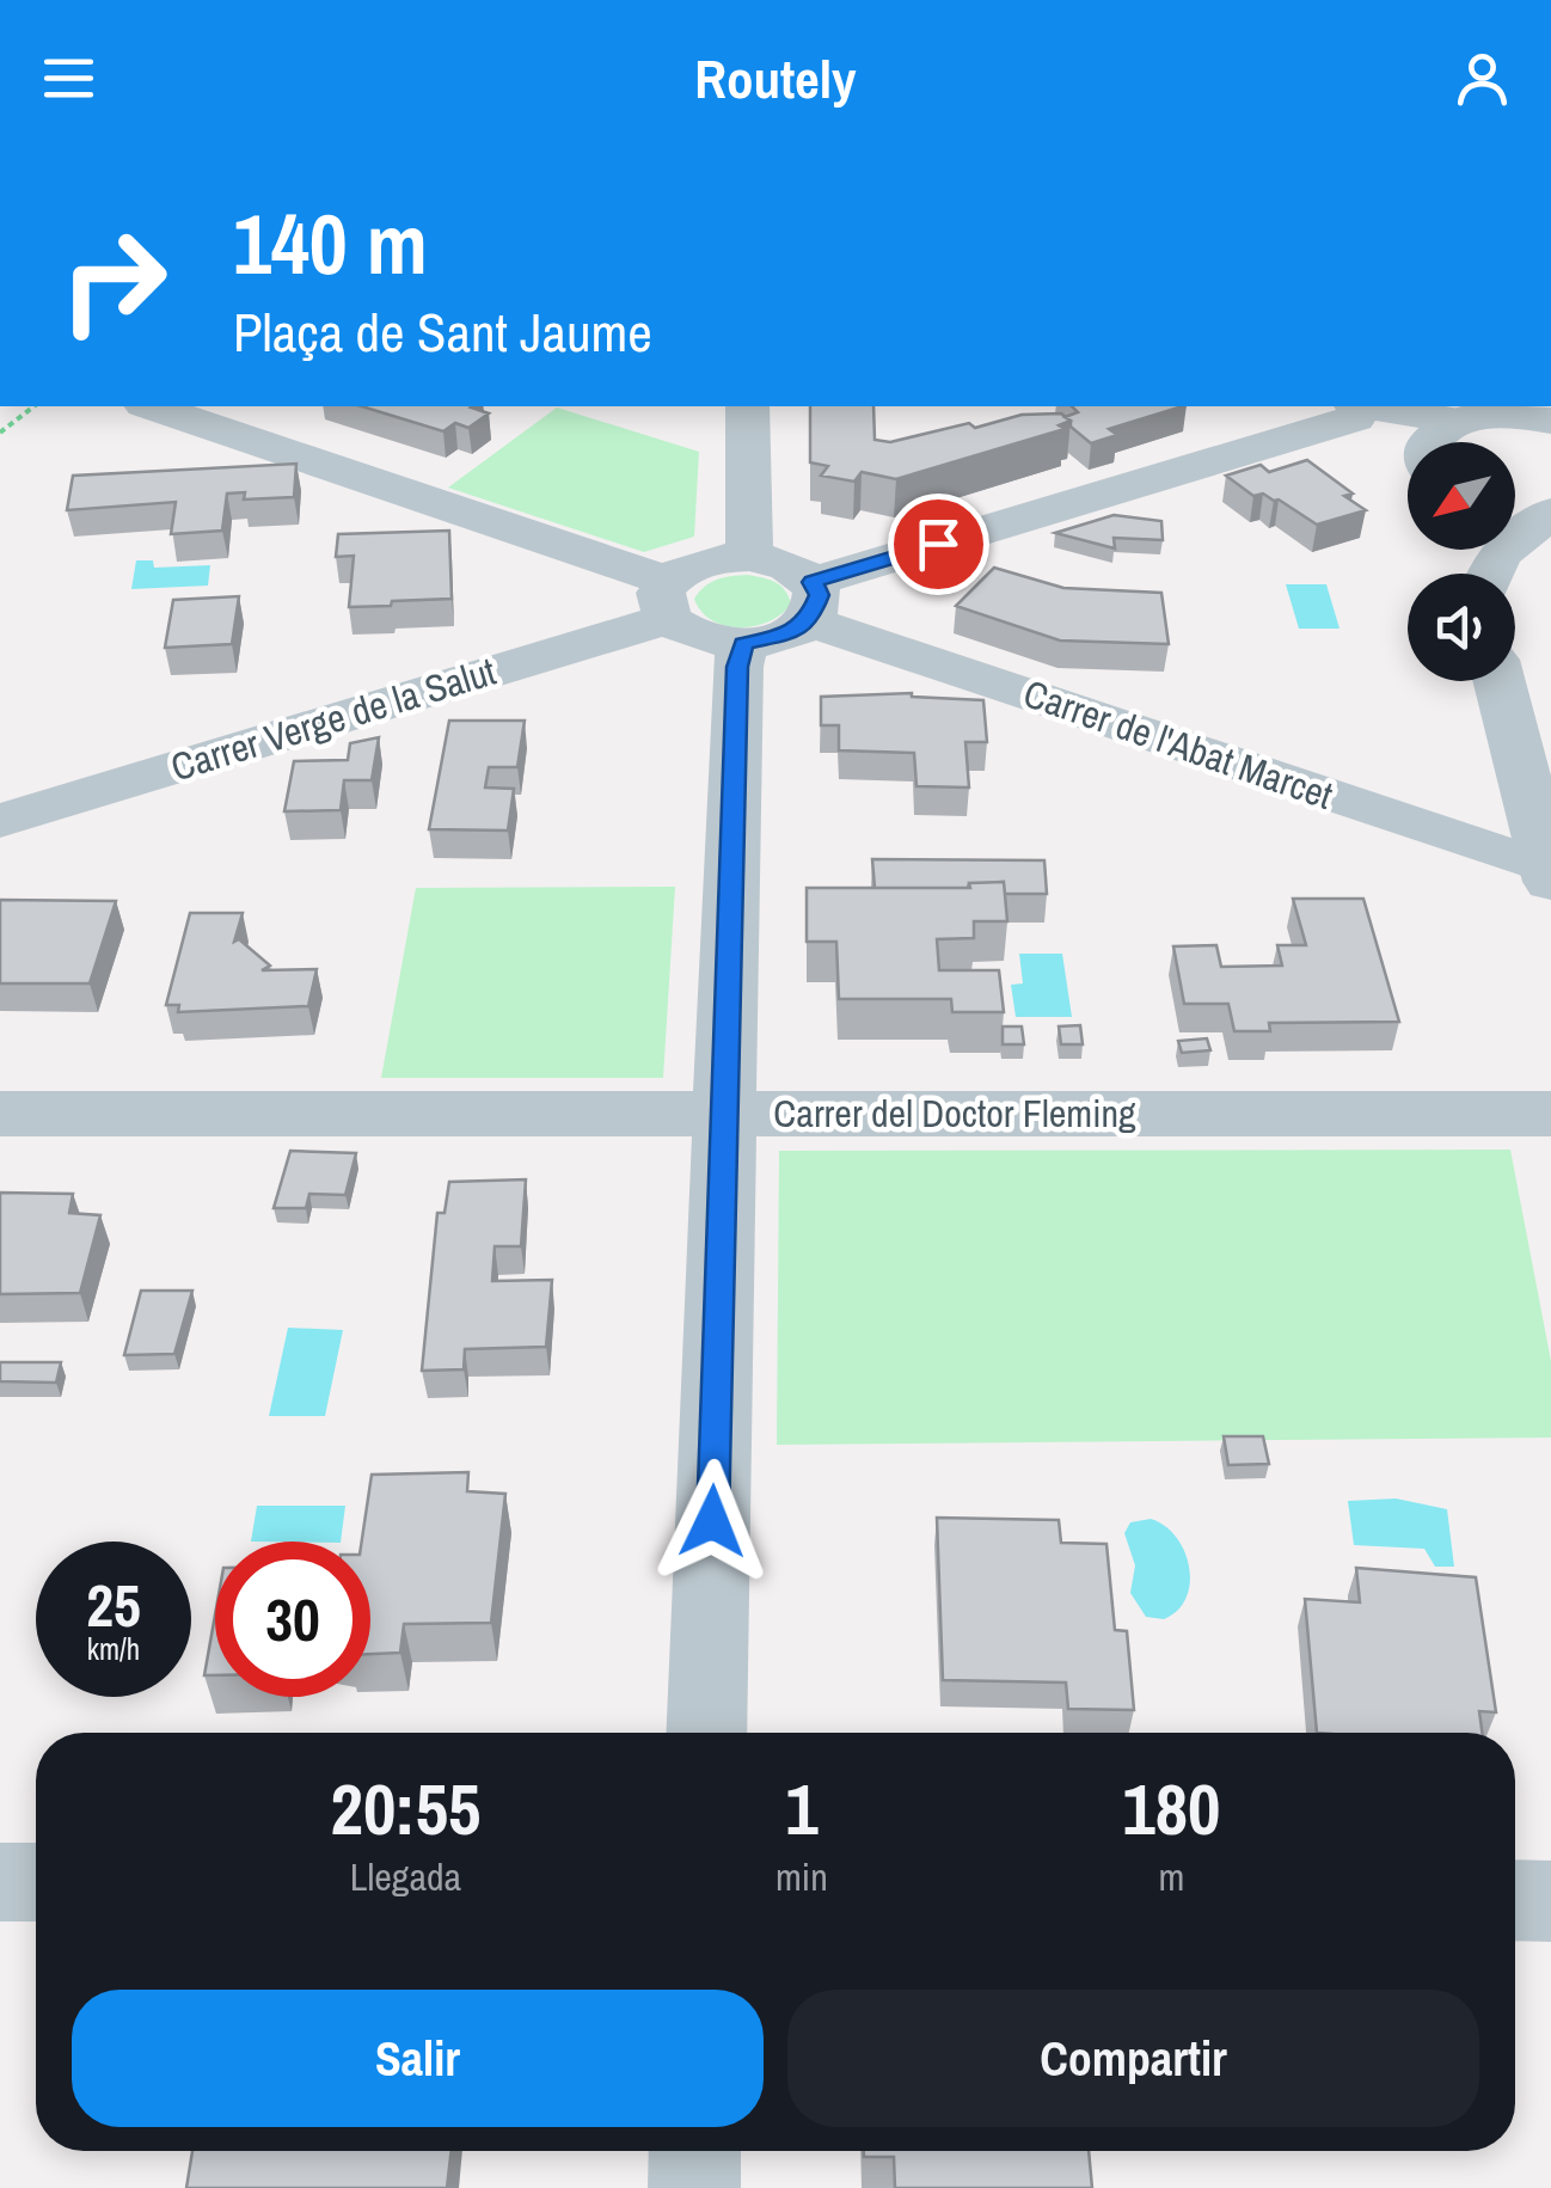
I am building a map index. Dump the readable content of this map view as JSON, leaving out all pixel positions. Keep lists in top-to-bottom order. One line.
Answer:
{"streets":{"street":["Carrer Verge de la Salut","Carrer de l'Abat Marcet","Carrer del Doctor Fleming"]},"crossings":[["Carrer Verge de la Salut","Carrer de l'Abat Marcet"]],"north":"bottom left","page":{"header":"Routely","turn":["140 m","Plaça de Sant Jaume"],"speed":"25 km/h","limit":"30","eta":["20:55","Llegada","1","min","180","m"],"buttons":["Salir","Compartir"]}}
